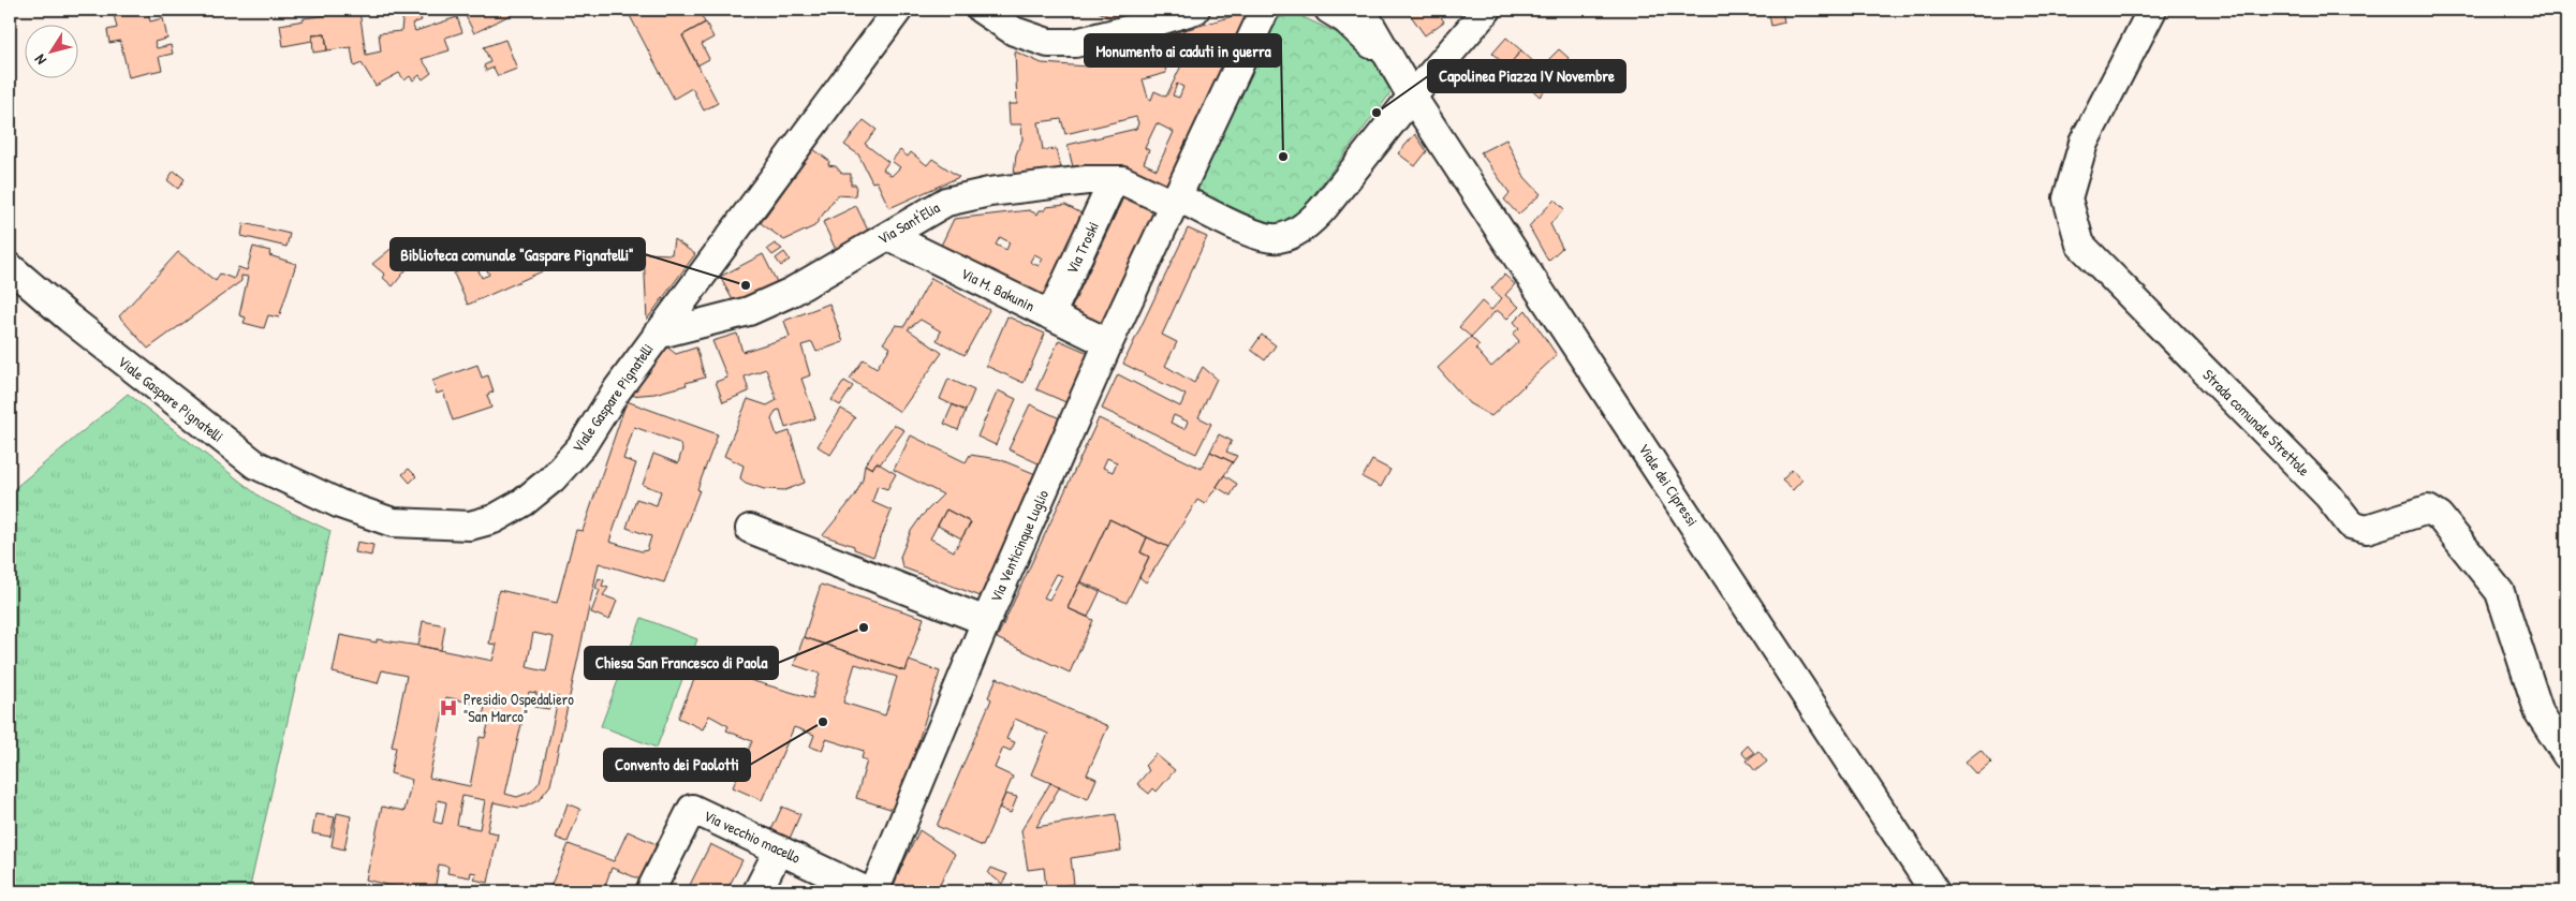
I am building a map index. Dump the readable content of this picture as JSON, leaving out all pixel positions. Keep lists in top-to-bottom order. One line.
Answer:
{"streets":{"street":["Via Sant'Elia","Via Troski","Via M. Bakunin","Viale Gaspare Pignatelli","Strada comunale Strettole","Viale dei Cipressi","Via Venticinque Luglio","Via vecchio macello"]},"crossings":[["Via Sant'Elia","Via Troski"],["Via Sant'Elia","Via M. Bakunin"],["Via Sant'Elia","Viale Gaspare Pignatelli"],["Via Sant'Elia","Viale dei Cipressi"],["Via Sant'Elia","Via Venticinque Luglio"],["Via Troski","Via M. Bakunin"],["Via M. Bakunin","Via Venticinque Luglio"]],"places":{"other":["Capolinea Piazza IV Novembre","Monumento ai caduti in guerra","Biblioteca comunale \"Gaspare Pignatelli\"","Chiesa San Francesco di Paola","Convento dei Paolotti"],"hospital":["Presidio Ospedaliero \"San Marco\""]},"north":"bottom left"}
